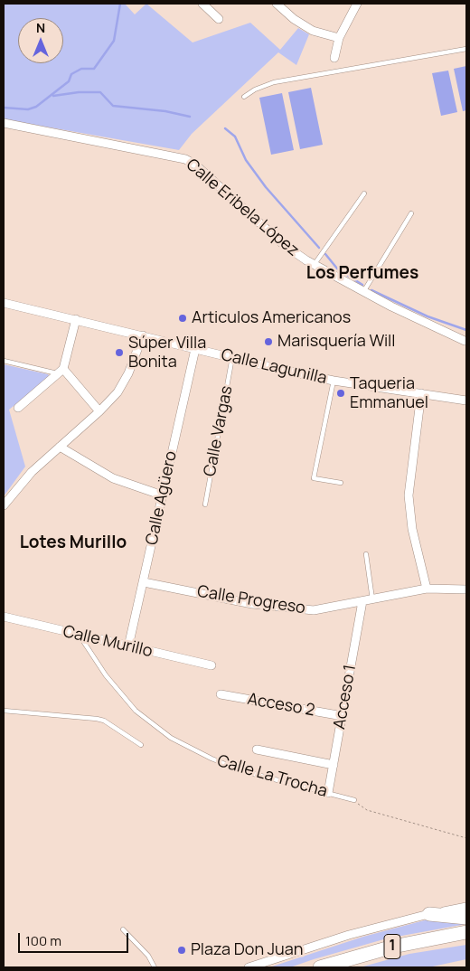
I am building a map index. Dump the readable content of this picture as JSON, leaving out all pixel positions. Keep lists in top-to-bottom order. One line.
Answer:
{"streets":{"highway":["1"],"street":["Calle Eribela López","Calle Lagunilla","Calle Agüero","Calle Progreso","Calle Murillo","Acceso 1","Acceso 2"],"lane":["Calle Vargas","Calle La Trocha"]},"crossings":[["Calle Lagunilla","Calle Vargas"],["Calle Lagunilla","Calle Agüero"],["Calle Agüero","Calle Progreso"],["Calle Agüero","Calle Murillo"],["Calle Progreso","Acceso 1"],["Calle Murillo","Calle La Trocha"],["Acceso 1","Acceso 2"],["Acceso 1","Calle La Trocha"]],"districts":["Los Perfumes","Lotes Murillo"],"places":["Articulos Americanos","Marisquería Will","Súper Villa Bonita","Taqueria Emmanuel","Plaza Don Juan"],"scale_bar":"100 m","north":"top"}
